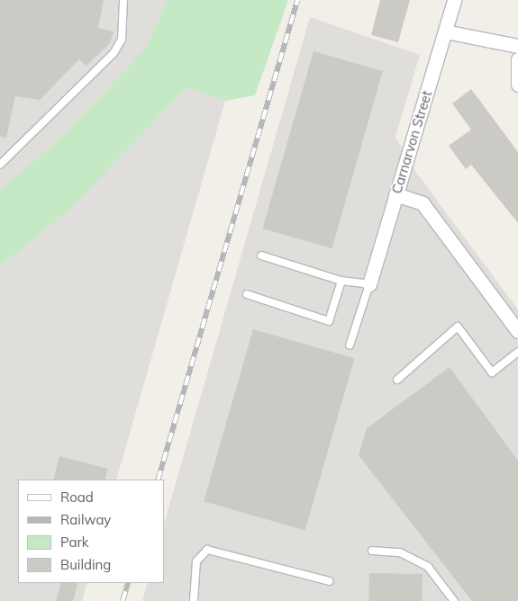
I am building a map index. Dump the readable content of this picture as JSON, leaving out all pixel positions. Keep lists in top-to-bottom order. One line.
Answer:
{"streets":{"street":["Carnarvon Street"]},"legend":["Road","Railway","Park","Building"]}
